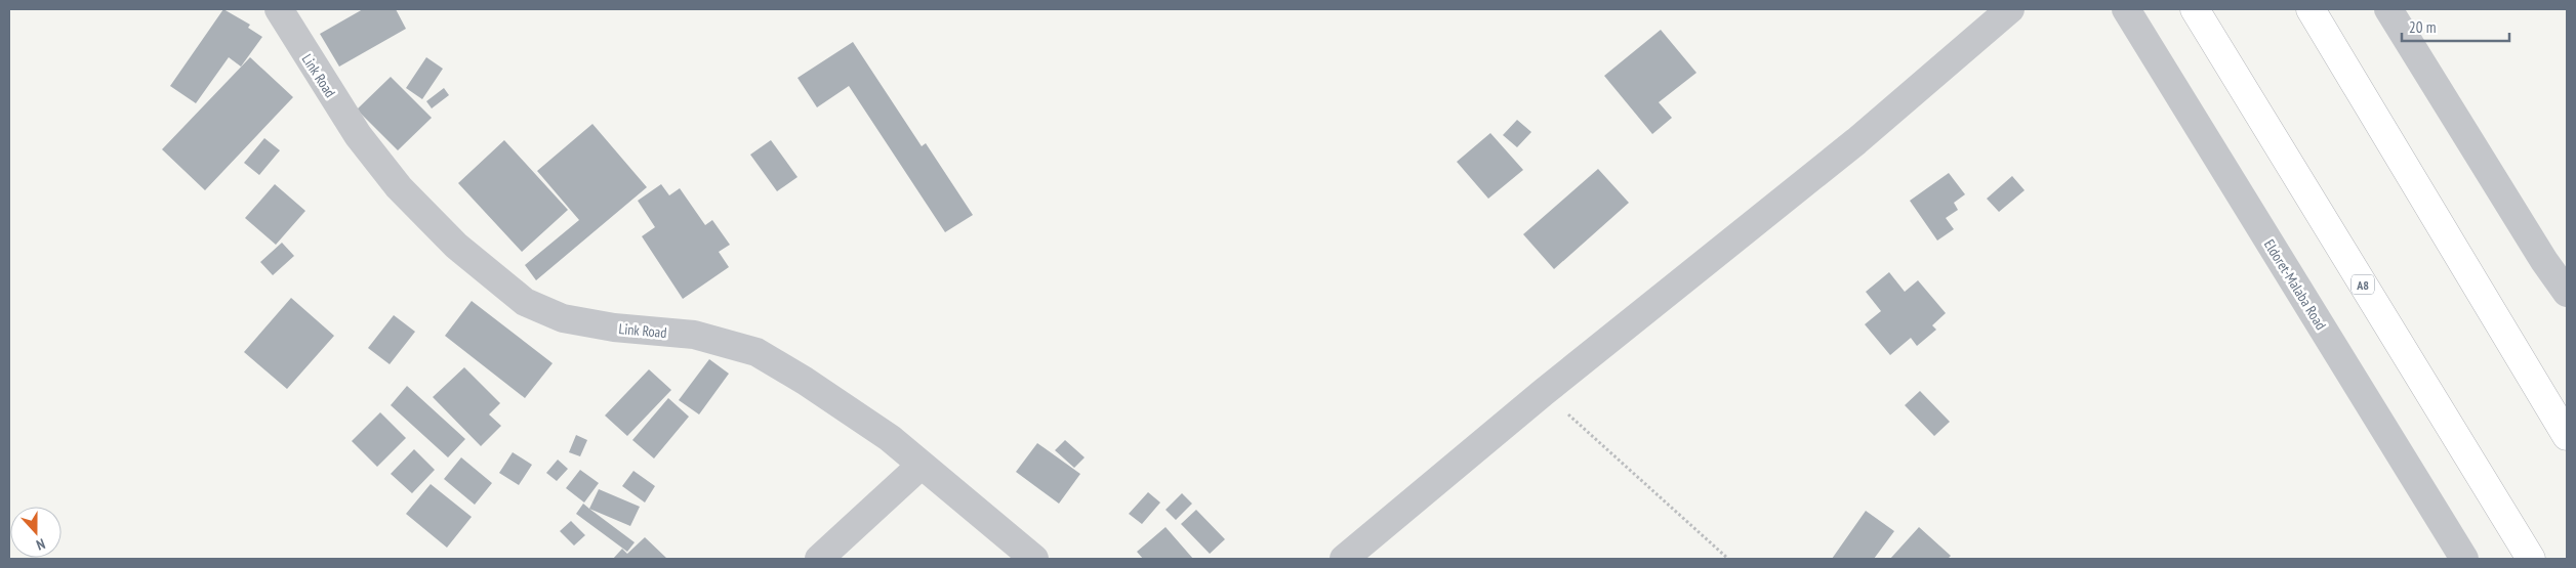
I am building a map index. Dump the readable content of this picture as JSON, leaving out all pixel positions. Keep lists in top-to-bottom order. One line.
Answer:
{"streets":{"highway":["A8"],"street":["Link Road","Eldoret-Malaba Road"]},"scale_bar":"20 m","north":"bottom"}
